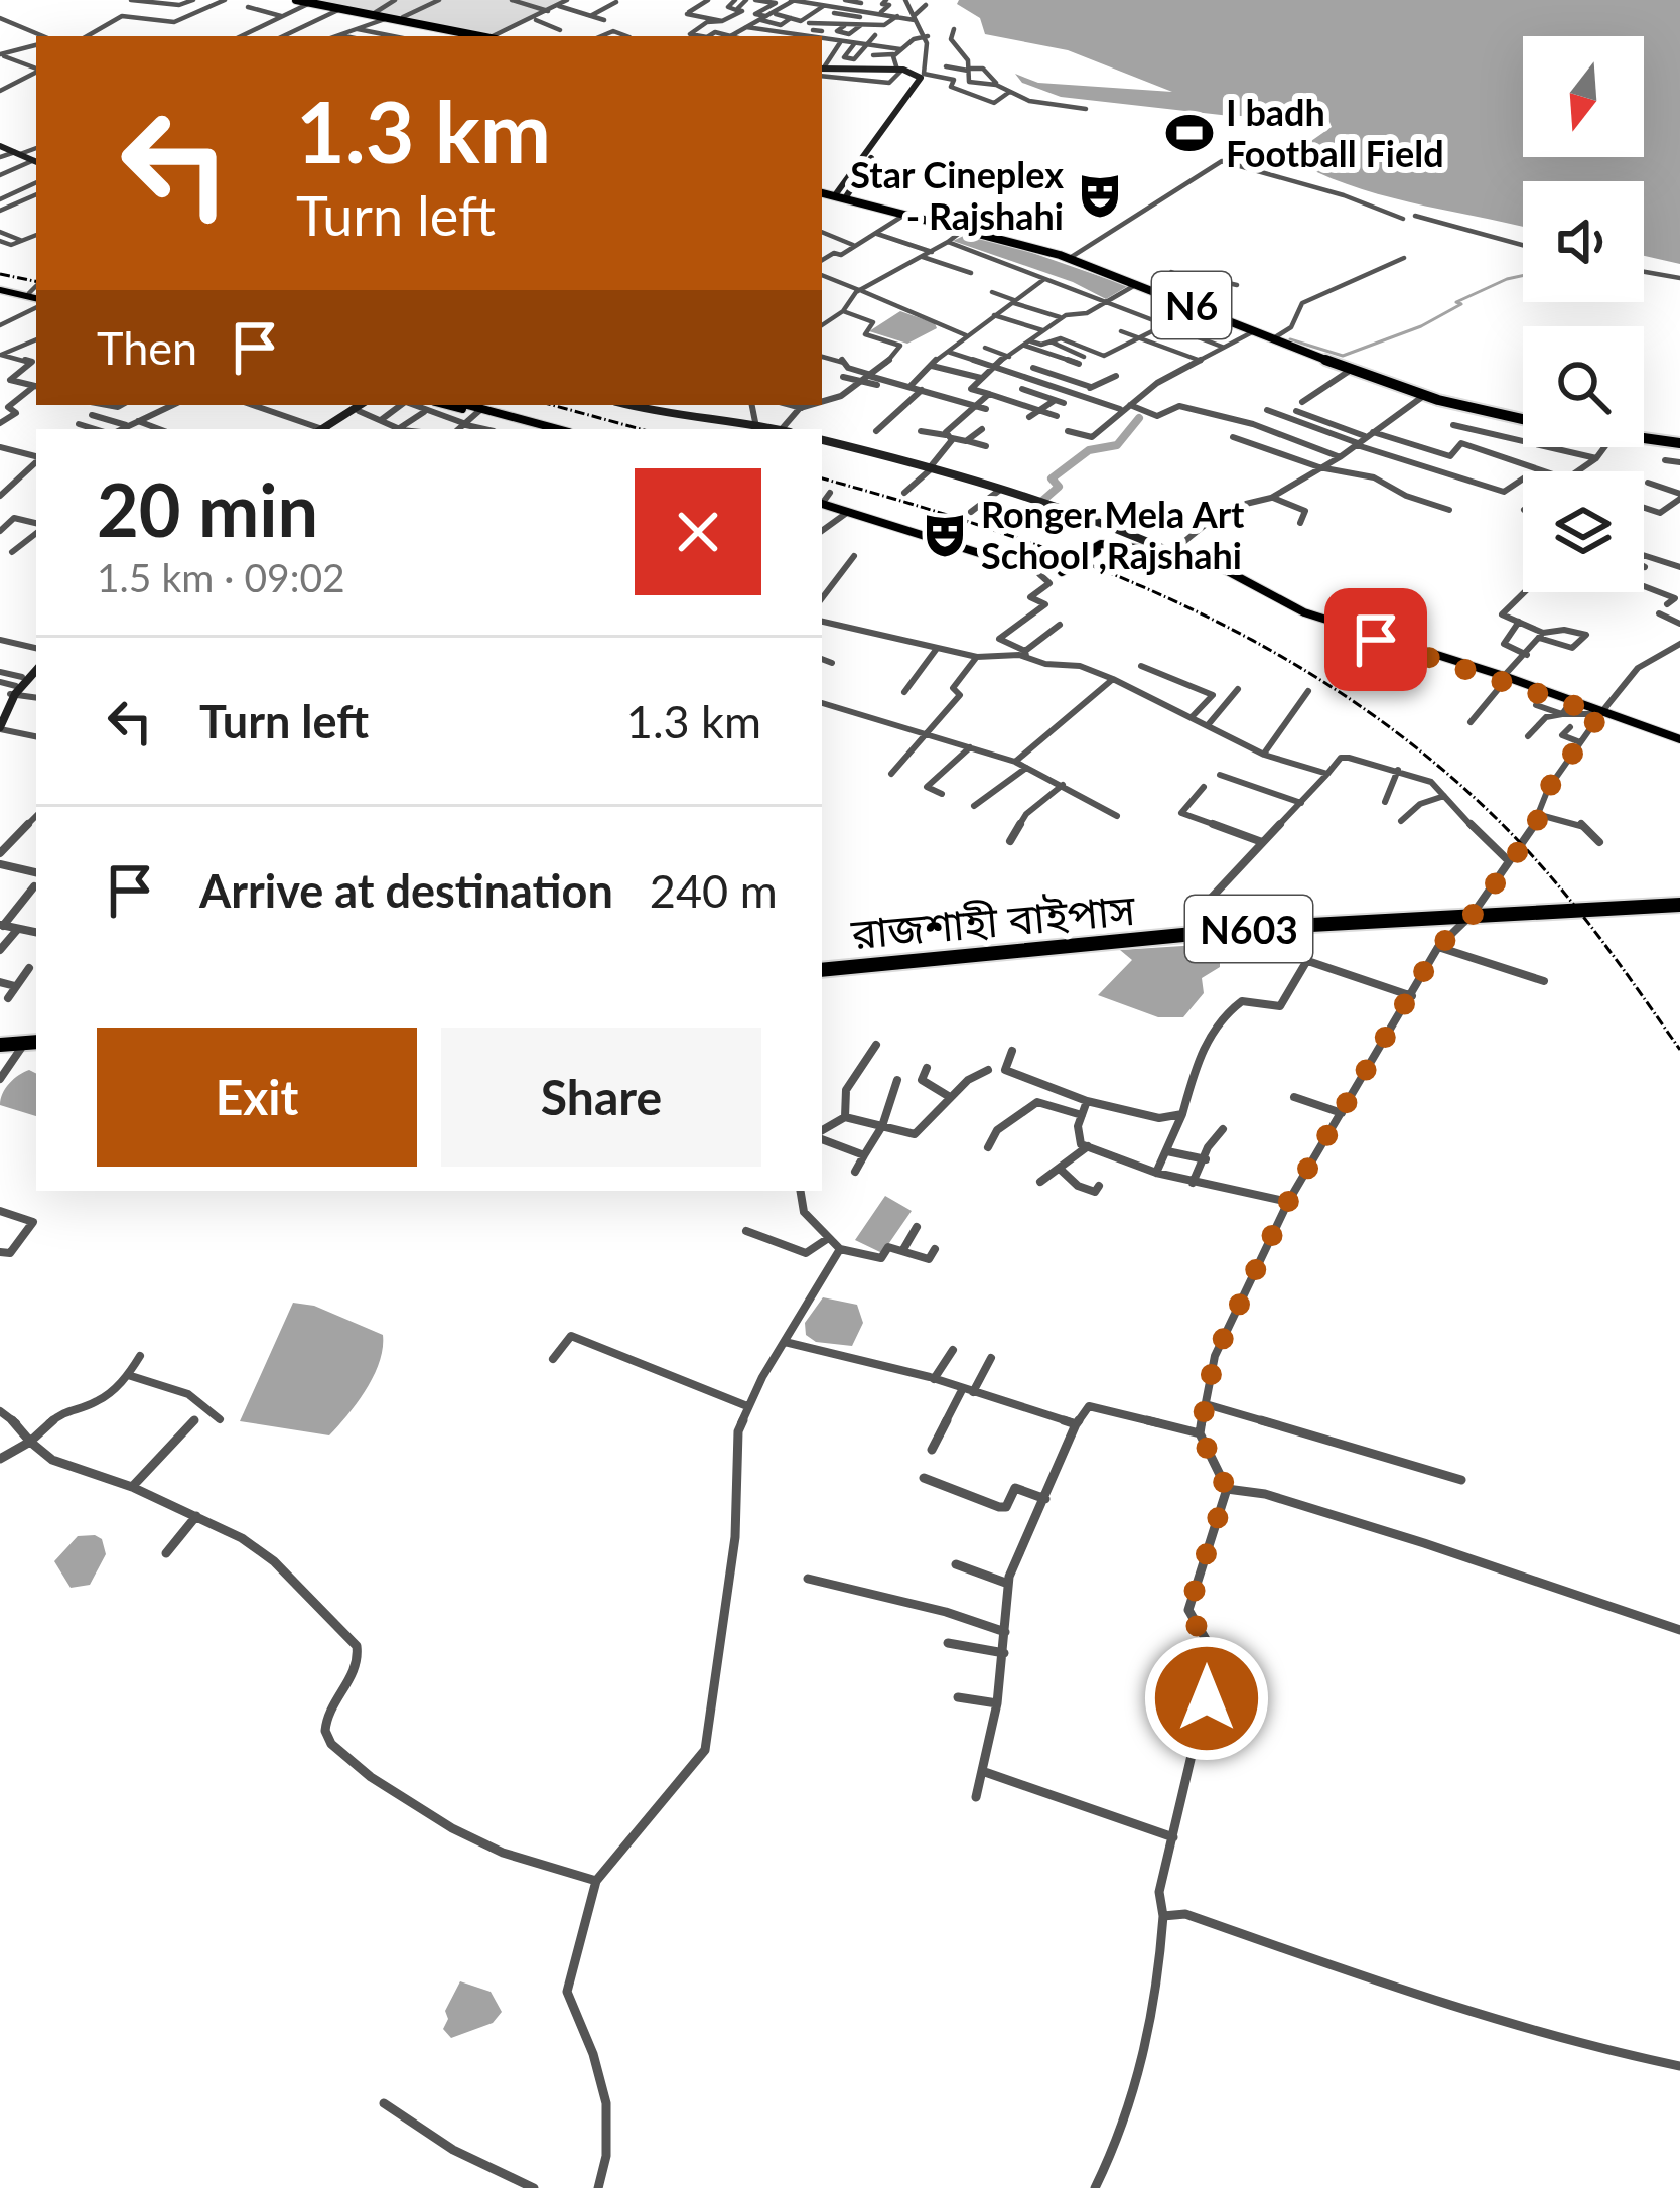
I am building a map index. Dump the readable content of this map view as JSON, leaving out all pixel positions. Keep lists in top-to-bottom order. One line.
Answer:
{"streets":{"highway":["N6","রাজশাহী বাইপাস","N603"]},"places":{"sports":["I badh Football Field"],"theatre":["Star Cineplex - Rajshahi","Ronger Mela Art School ,Rajshahi"]},"north":"bottom","page":{"turn":["1.3 km","Turn left"],"then":"Then","heading":["20 min","1.5 km · 09:02"],"list":[{"name":"Turn left","value":"1.3 km"},{"name":"Arrive at destination","value":"240 m"}],"buttons":["Exit","Share"]}}
